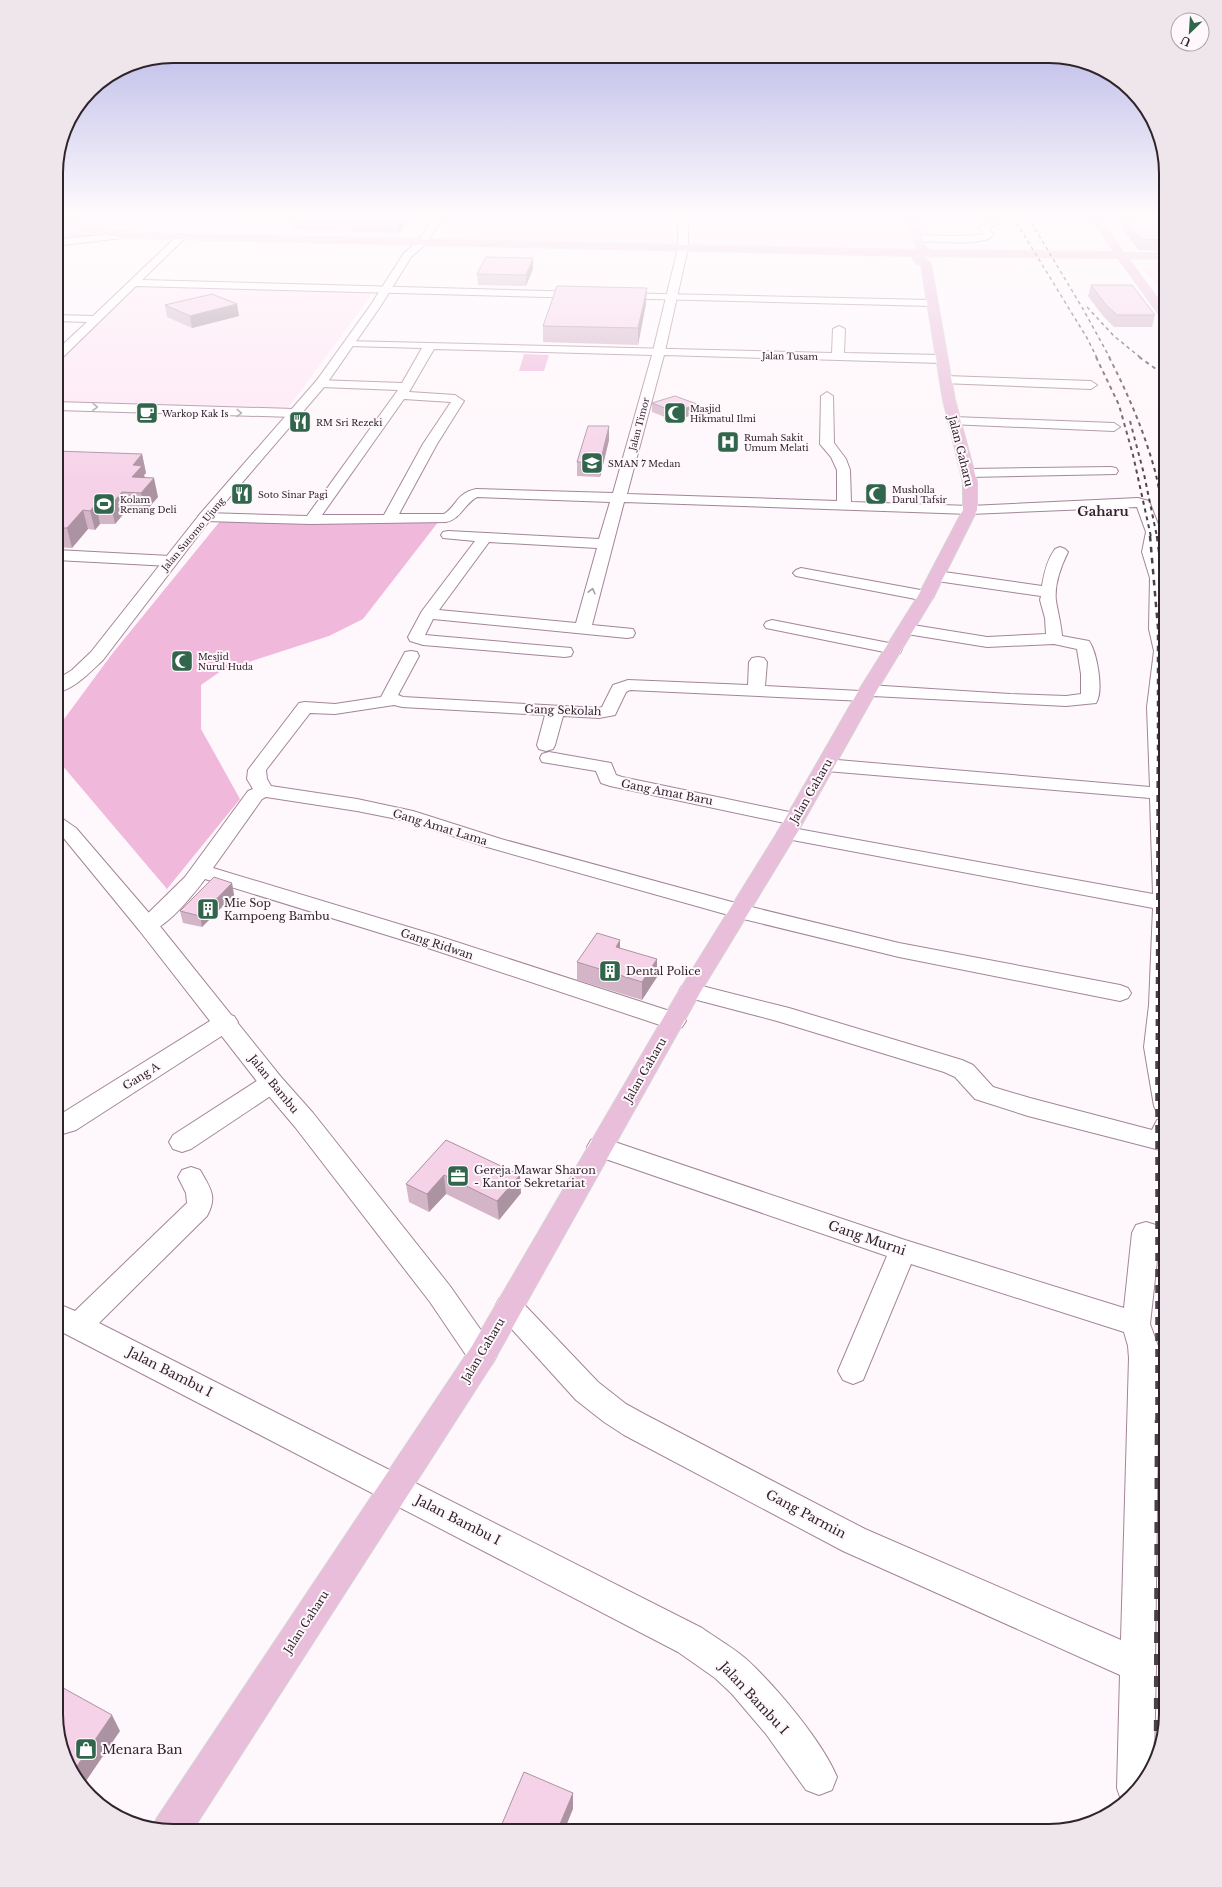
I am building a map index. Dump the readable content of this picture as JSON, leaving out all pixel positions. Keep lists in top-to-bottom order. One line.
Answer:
{"streets":{"main road":["Jalan Gaharu"],"street":["Jalan Tusam","Jalan Timor","Jalan Sutomo Ujung","Gang Sekolah","Gang Amat Baru","Gang Amat Lama","Gang Ridwan","Gang A","Jalan Bambu","Gang Murni","Jalan Bambu I","Gang Parmin"]},"crossings":[["Jalan Tusam","Jalan Timor"],["Jalan Tusam","Jalan Gaharu"],["Jalan Tusam","Jalan Sutomo Ujung"],["Jalan Gaharu","Gang Sekolah"],["Jalan Gaharu","Gang Amat Baru"],["Jalan Gaharu","Gang Amat Lama"],["Jalan Gaharu","Gang Ridwan"],["Jalan Gaharu","Jalan Bambu"],["Jalan Gaharu","Gang Murni"],["Jalan Gaharu","Jalan Bambu I"],["Jalan Gaharu","Gang Parmin"],["Gang Sekolah","Gang Amat Baru"],["Gang Sekolah","Gang Amat Lama"],["Gang A","Jalan Bambu"]],"districts":["Gaharu"],"places":{"cafe":["Warkop Kak Is"],"mosque":["Masjid Hikmatul Ilmi","Musholla Darul Tafsir","Mesjid Nurul Huda"],"restaurant":["RM Sri Rezeki","Soto Sinar Pagi"],"hospital":["Rumah Sakit Umum Melati"],"school or university":["SMAN 7 Medan"],"sports":["Kolam Renang Deli"],"building":["Mie Sop Kampoeng Bambu","Dental Police"],"office":["Gereja Mawar Sharon - Kantor Sekretariat"],"shop":["Menara Ban"]},"north":"bottom left"}
